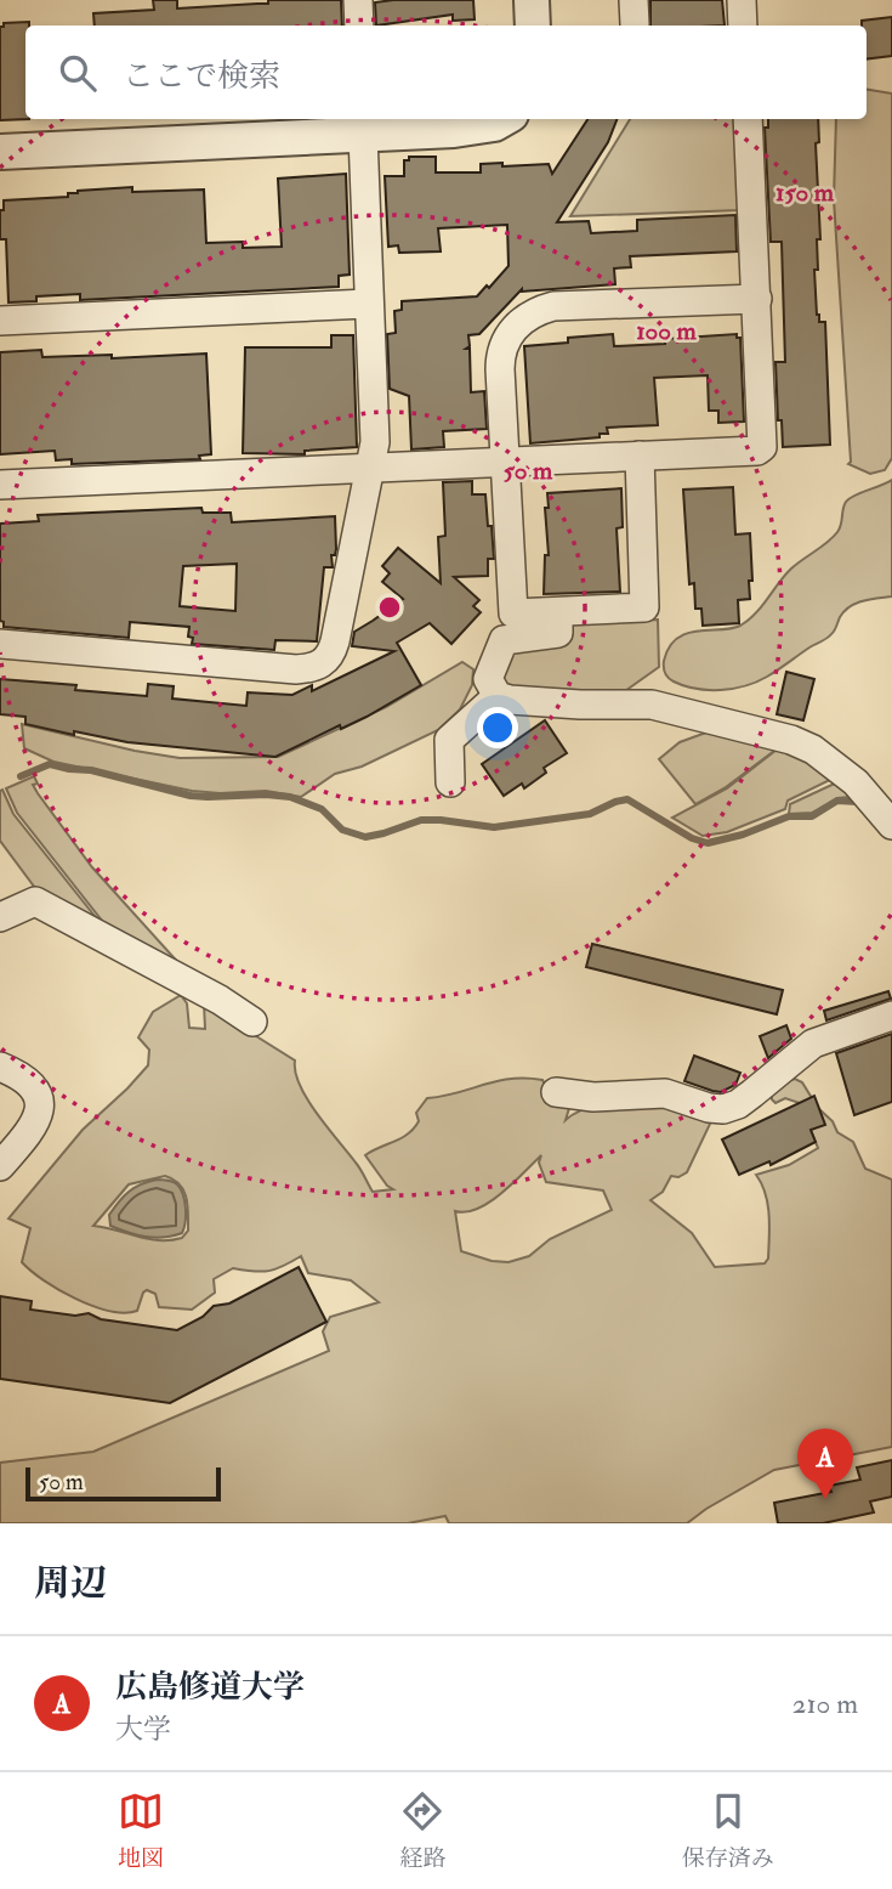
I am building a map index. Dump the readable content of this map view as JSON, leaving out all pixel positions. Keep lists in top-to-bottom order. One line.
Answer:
{"scale_bar":"50 m","page":{"search":"ここで検索","pins":"A","scale":"50 m","heading":"周辺","list":[{"mark":"A","name":"広島修道大学","note":"大学","value":"210 m"}],"nav":["地図","経路","保存済み"]},"rings":["150 m","100 m","50 m"]}
